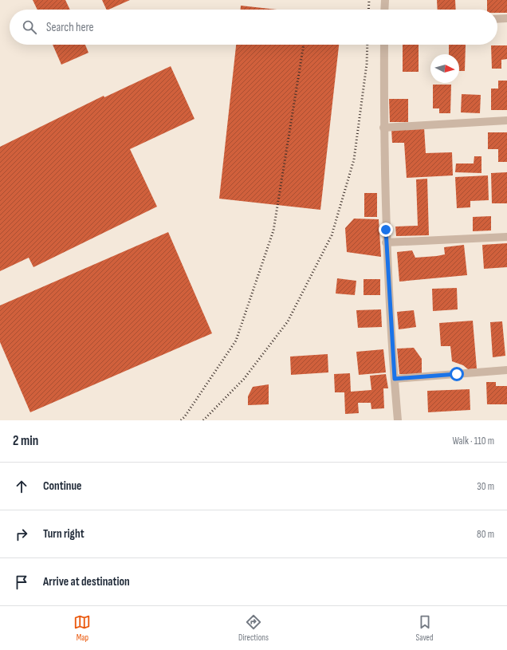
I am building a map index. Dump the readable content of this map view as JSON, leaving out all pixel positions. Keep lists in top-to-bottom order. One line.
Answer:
{"north":"right","page":{"search":"Search here","heading":["2 min","Walk · 110 m"],"list":[["Continue","30 m"],["Turn right","80 m"],"Arrive at destination"],"nav":["Map","Directions","Saved"]}}
